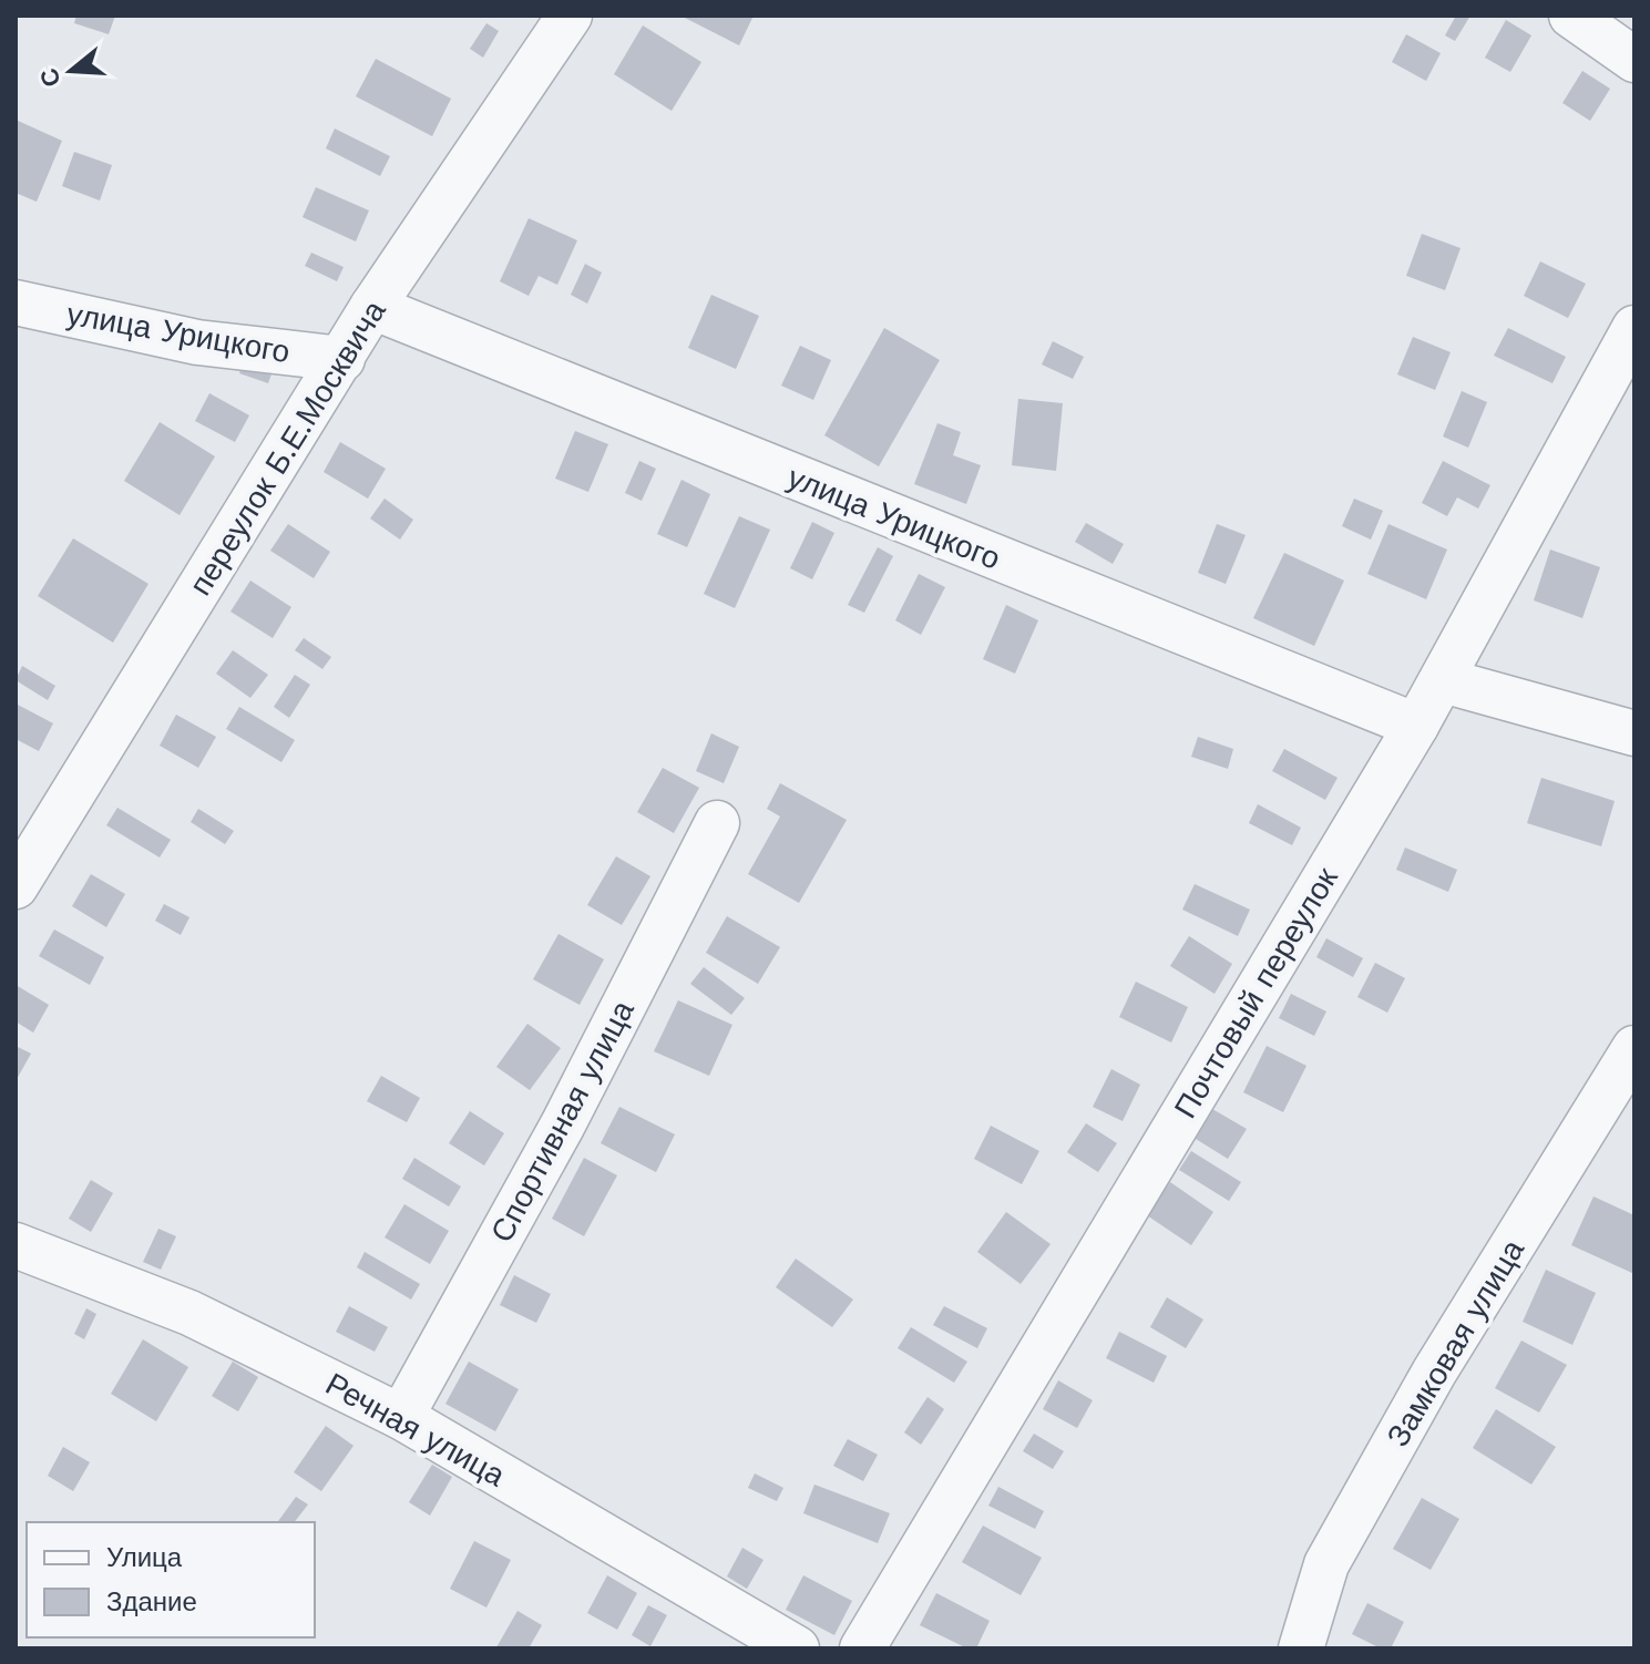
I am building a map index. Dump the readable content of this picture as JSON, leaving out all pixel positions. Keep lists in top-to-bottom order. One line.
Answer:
{"streets":{"street":["улица Урицкого","переулок Б.Е.Москвича","Почтовый переулок","Спортивная улица","Замковая улица","Речная улица"]},"crossings":[["улица Урицкого","переулок Б.Е.Москвича"],["улица Урицкого","Почтовый переулок"],["Спортивная улица","Речная улица"]],"legend":["Улица","Здание"],"north":"left"}
